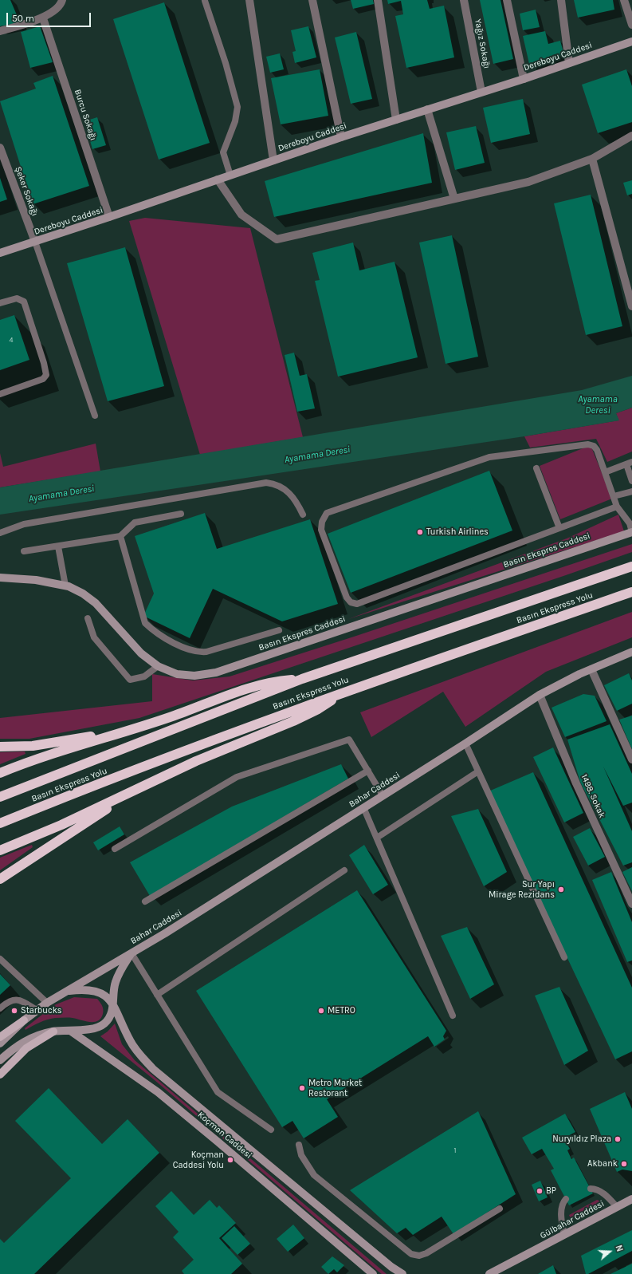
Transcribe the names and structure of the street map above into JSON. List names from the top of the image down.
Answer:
{
  "streets": {
    "highway": ["Basın Ekspress Yolu"],
    "main road": [
      "Dereboyu Caddesi",
      "Basın Ekspres Caddesi",
      "Bahar Caddesi",
      "Koçman Caddesi",
      "Gülbahar Caddesi"
    ],
    "street": [
      "Yağız Sokağı",
      "Burcu Sokağı",
      "Şeker Sokağı",
      "1498. Sokak"
    ]
  },
  "crossings": [
    ["Yağız Sokağı", "Dereboyu Caddesi"],
    ["Dereboyu Caddesi", "Burcu Sokağı"],
    ["Dereboyu Caddesi", "Şeker Sokağı"],
    ["Bahar Caddesi", "1498. Sokak"]
  ],
  "water": ["Ayamama Deresi"],
  "places": [
    "Turkish Airlines",
    "Sur Yapı Mirage Rezidans",
    "Starbucks",
    "METRO",
    "Metro Market Restorant",
    "Nuryıldız Plaza",
    "Koçman Caddesi Yolu",
    "Akbank",
    "BP"
  ],
  "house_numbers": ["4", "1"],
  "scale_bar": "50 m",
  "north": "right"
}
